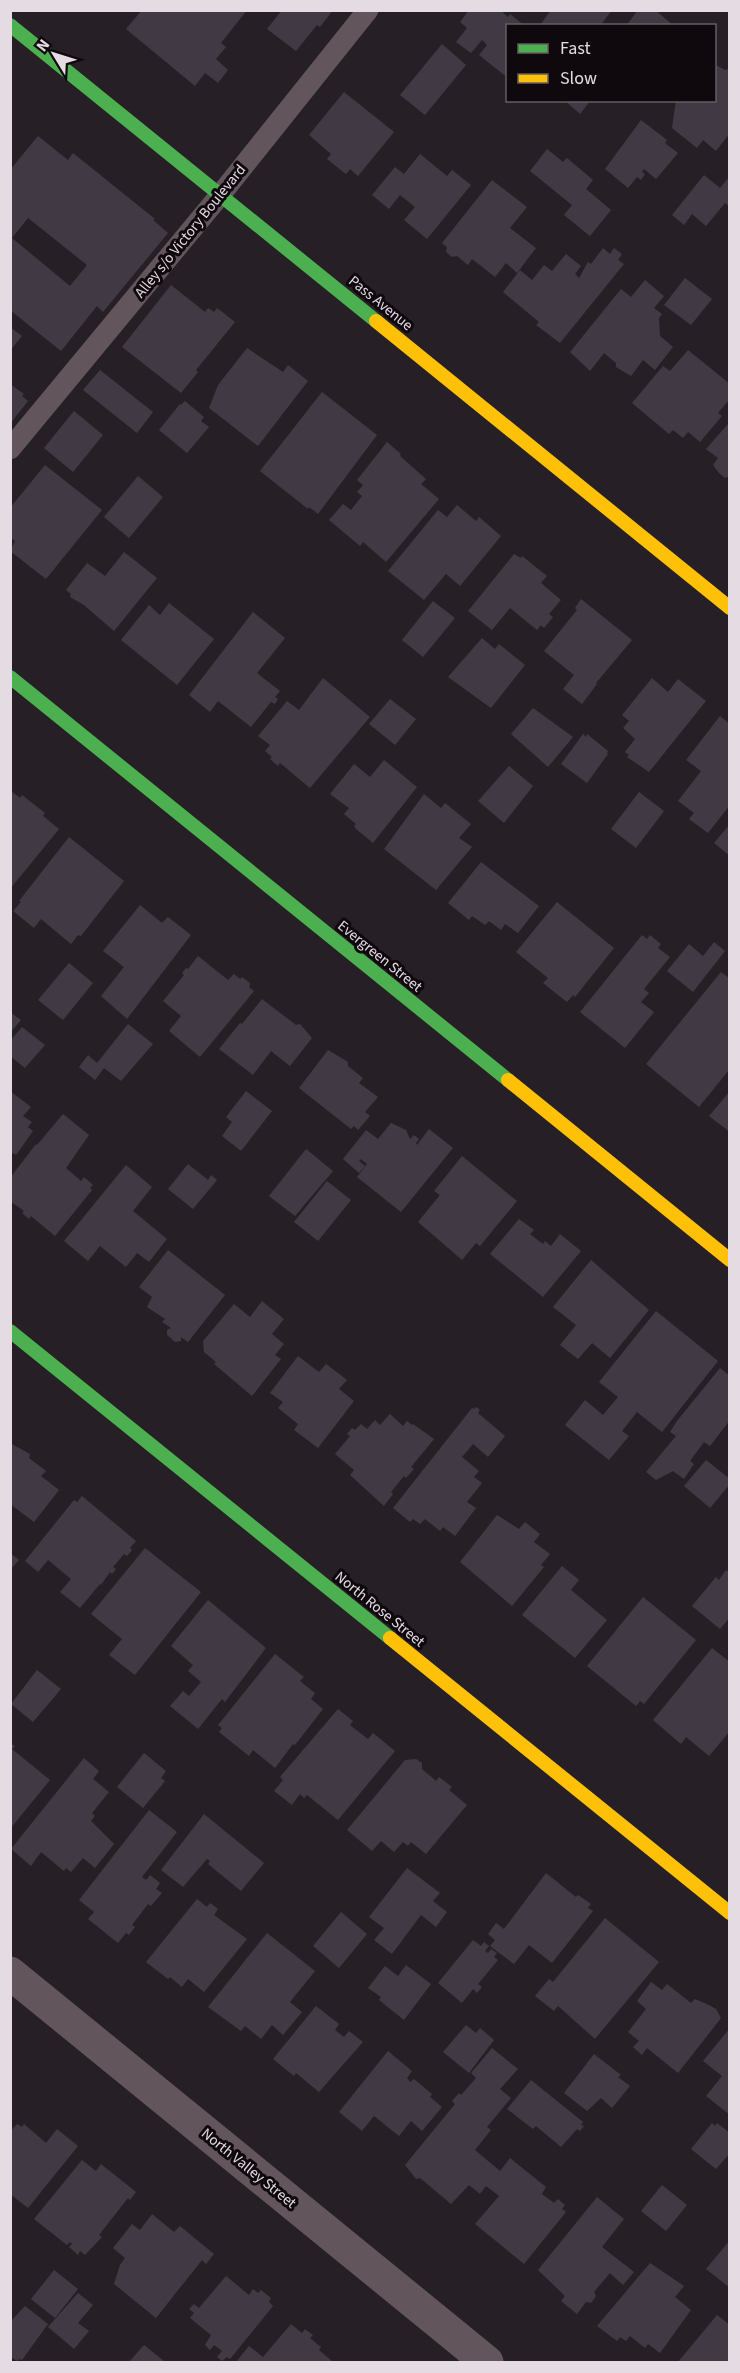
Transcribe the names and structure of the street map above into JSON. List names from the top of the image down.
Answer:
{
  "streets": {
    "street": [
      "Pass Avenue",
      "Evergreen Street",
      "North Rose Street",
      "North Valley Street"
    ],
    "lane": ["Alley s/o Victory Boulevard"]
  },
  "crossings": [
    ["Alley s/o Victory Boulevard", "Pass Avenue"]
  ],
  "legend": ["Fast", "Slow"],
  "north": "top left"
}
